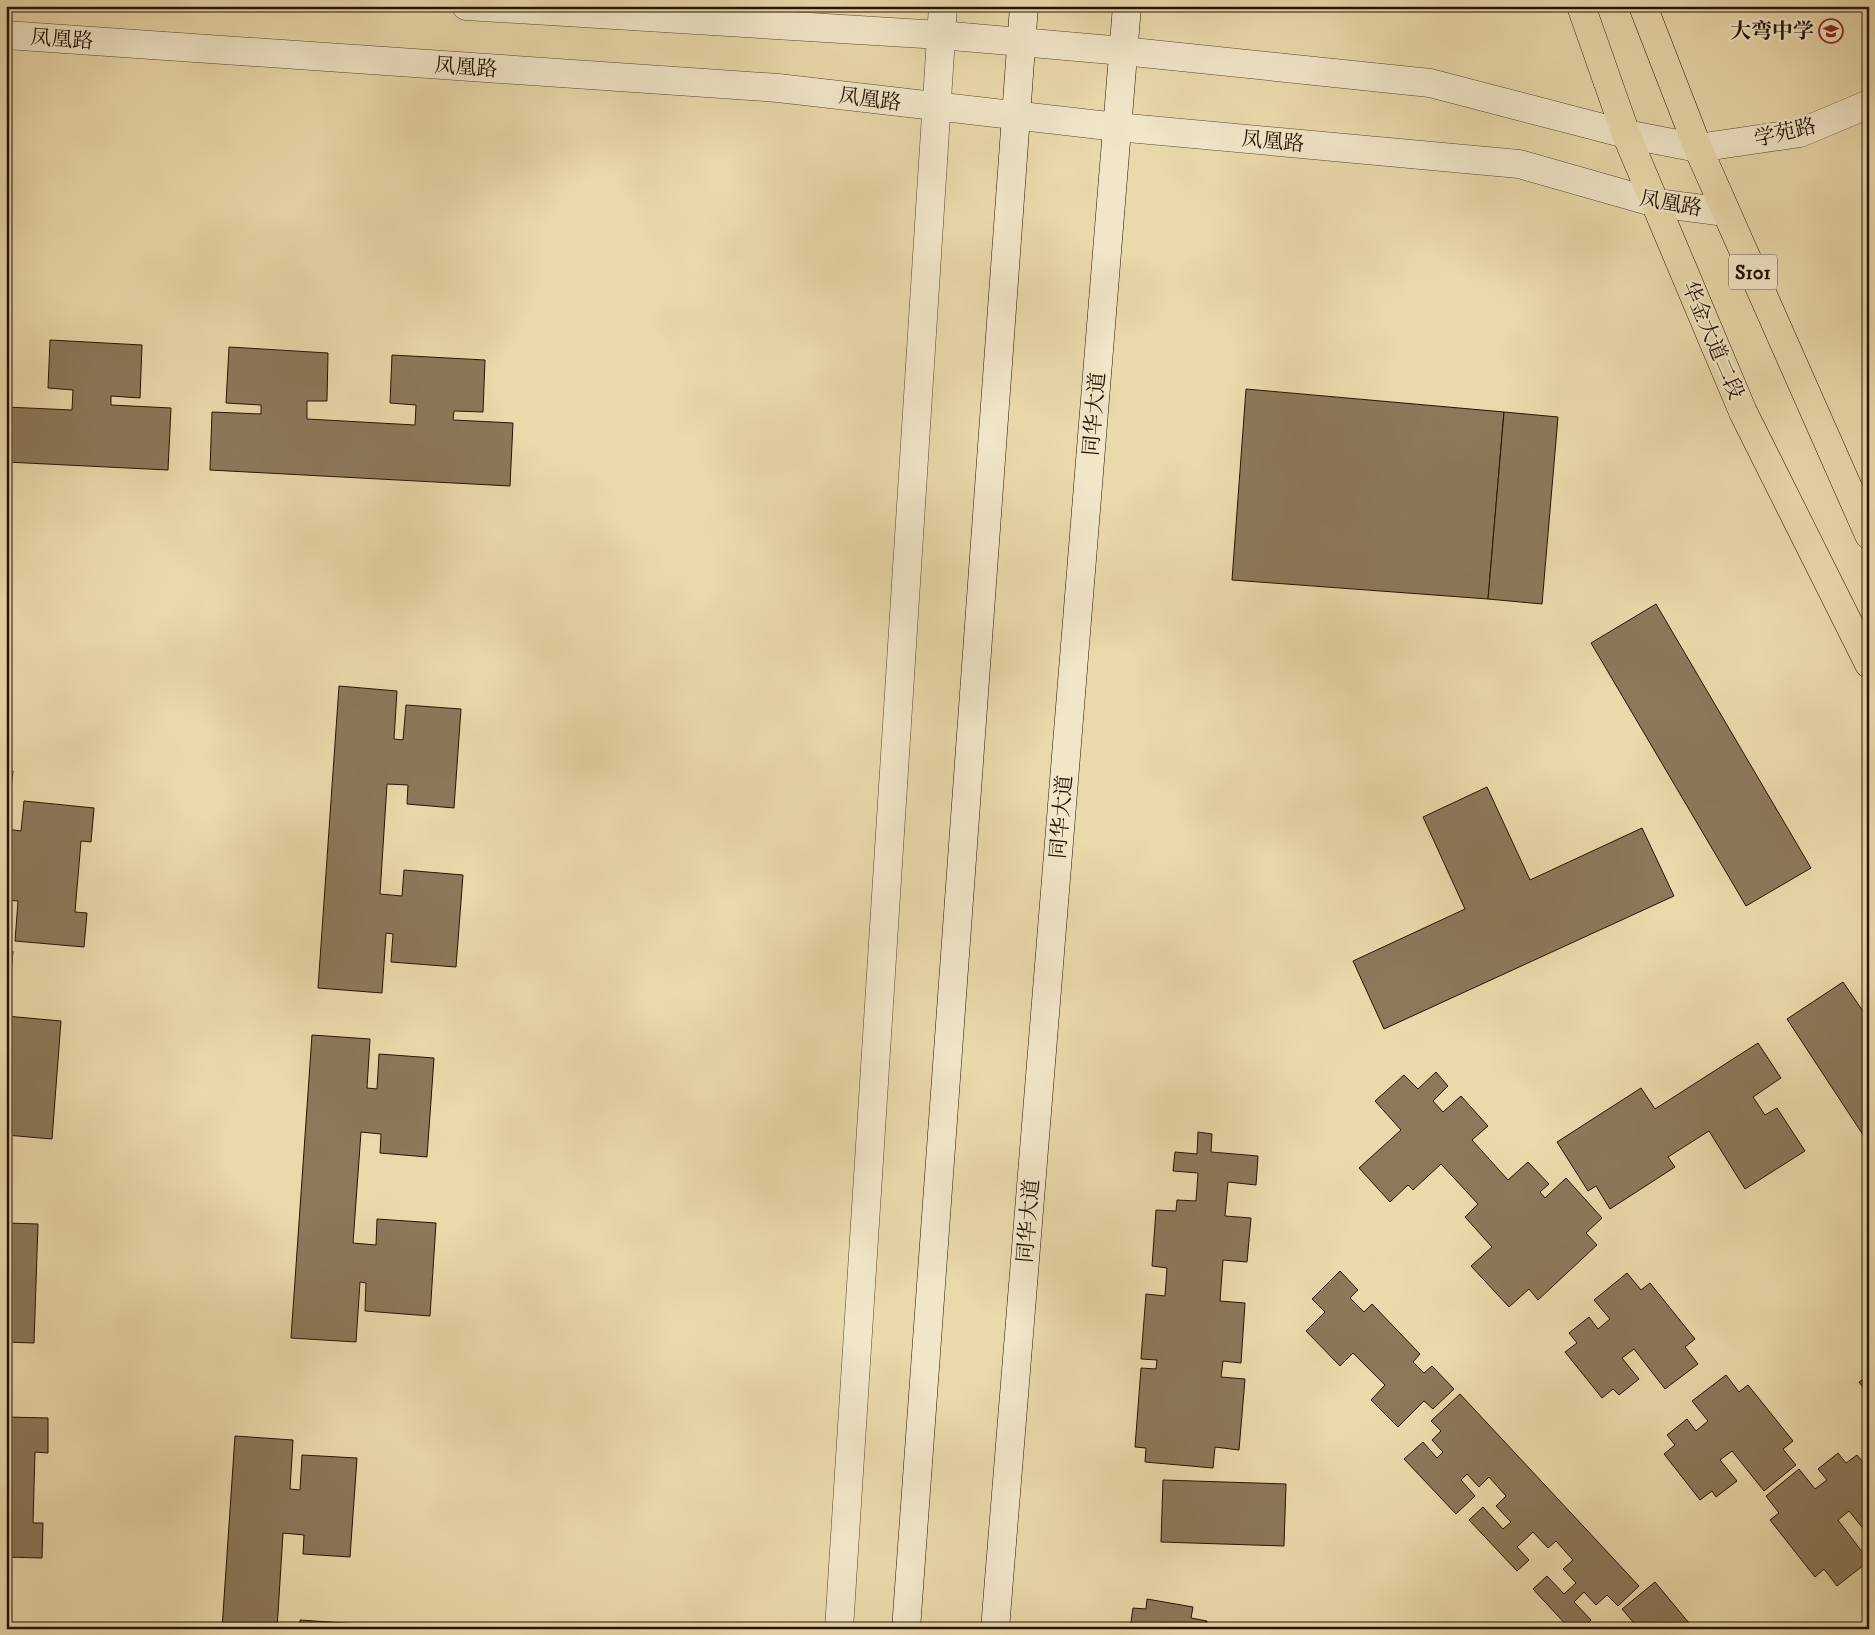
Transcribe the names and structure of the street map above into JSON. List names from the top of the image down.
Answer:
{
  "streets": {
    "main road": ["S101", "华金大道二段"],
    "street": ["凤凰路", "学苑路", "同华大道"]
  },
  "crossings": [
    ["凤凰路", "S101"],
    ["凤凰路", "华金大道二段"],
    ["凤凰路", "同华大道"],
    ["学苑路", "S101"]
  ],
  "places": {
    "school or university": ["大弯中学"]
  }
}
